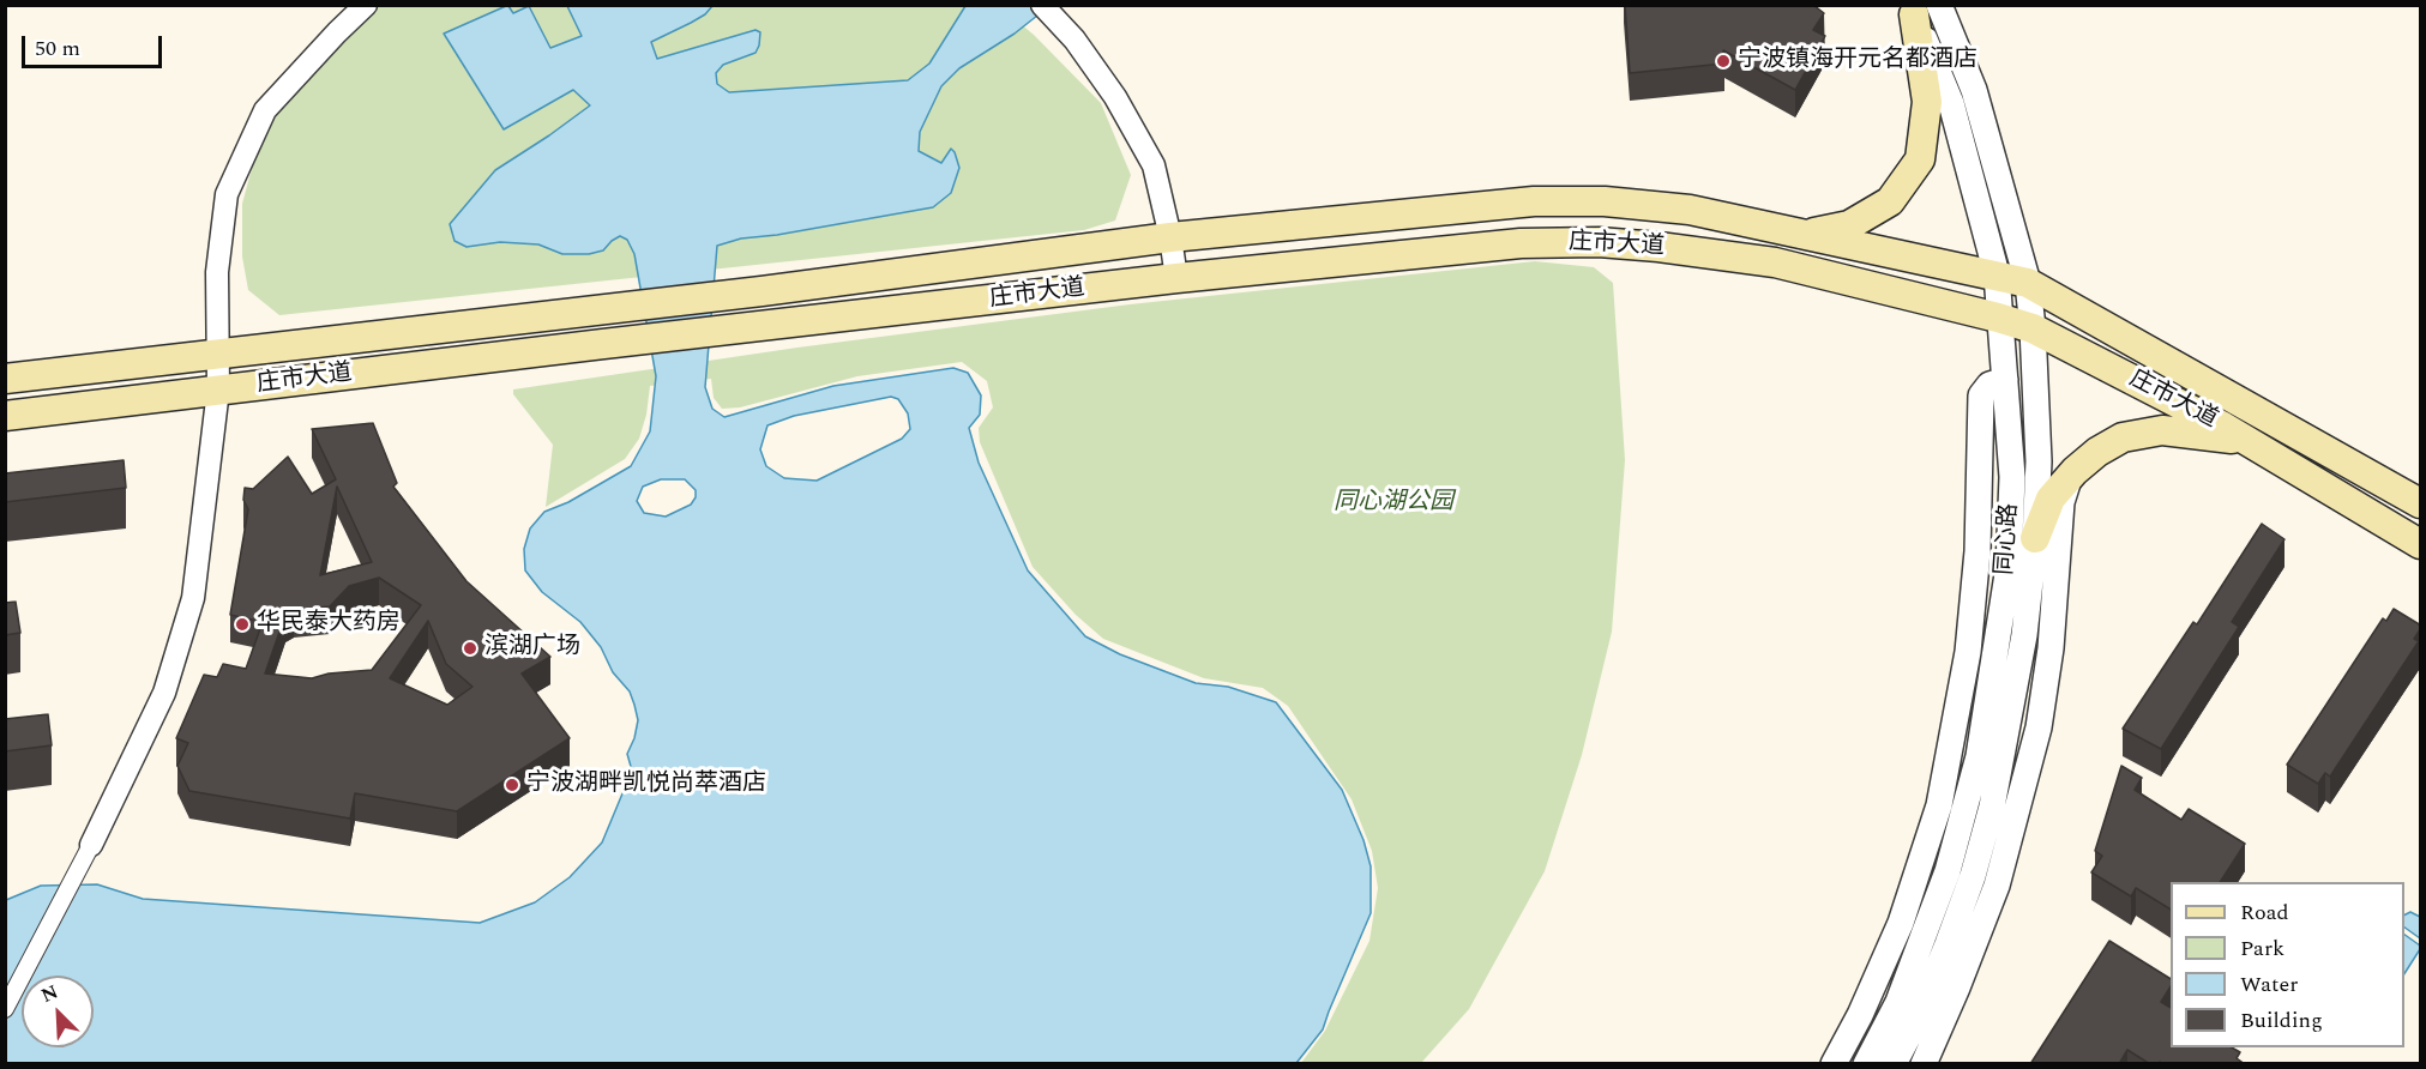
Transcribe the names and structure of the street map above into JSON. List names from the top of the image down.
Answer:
{
  "streets": {
    "main road": ["庄市大道"],
    "street": ["同心路"]
  },
  "crossings": [
    ["庄市大道", "同心路"]
  ],
  "parks": ["同心湖公园"],
  "places": [
    "宁波镇海开元名都酒店",
    "华民泰大药房",
    "滨湖广场",
    "宁波湖畔凯悦尚萃酒店"
  ],
  "legend": [
    "Road",
    "Park",
    "Water",
    "Building"
  ],
  "scale_bar": "50 m",
  "north": "top left"
}
